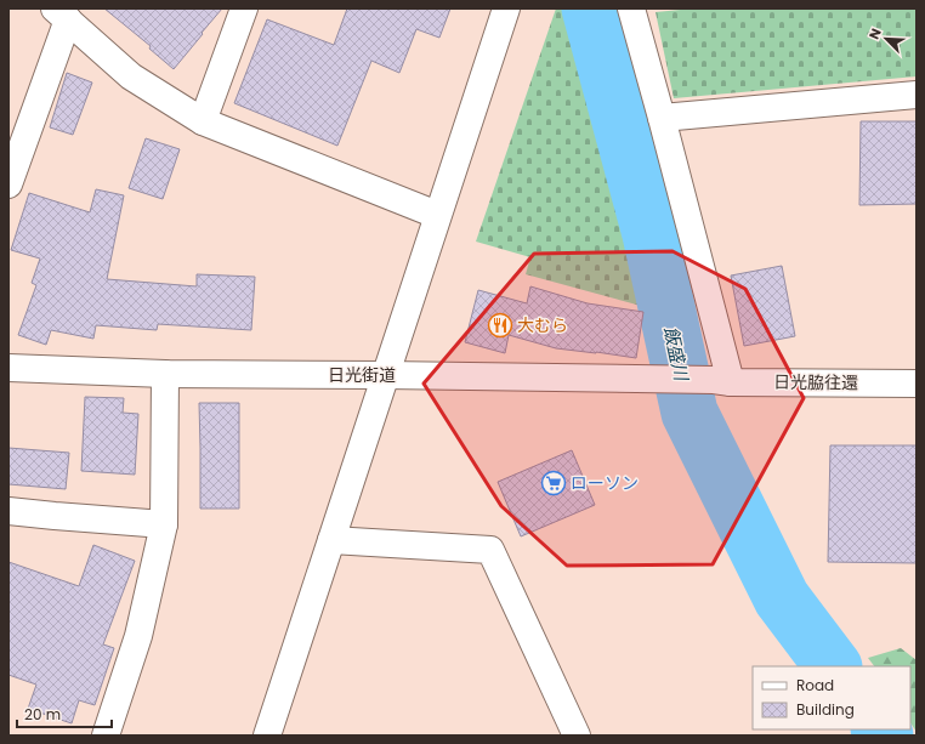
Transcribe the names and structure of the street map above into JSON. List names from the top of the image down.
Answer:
{
  "streets": {
    "street": ["日光街道", "日光脇往還"]
  },
  "crossings": [
    ["日光街道", "日光脇往還"]
  ],
  "water": ["飯盛川"],
  "places": {
    "restaurant": ["大むら"],
    "supermarket": ["ローソン"]
  },
  "legend": ["Road", "Building"],
  "scale_bar": "20 m",
  "north": "top left"
}
